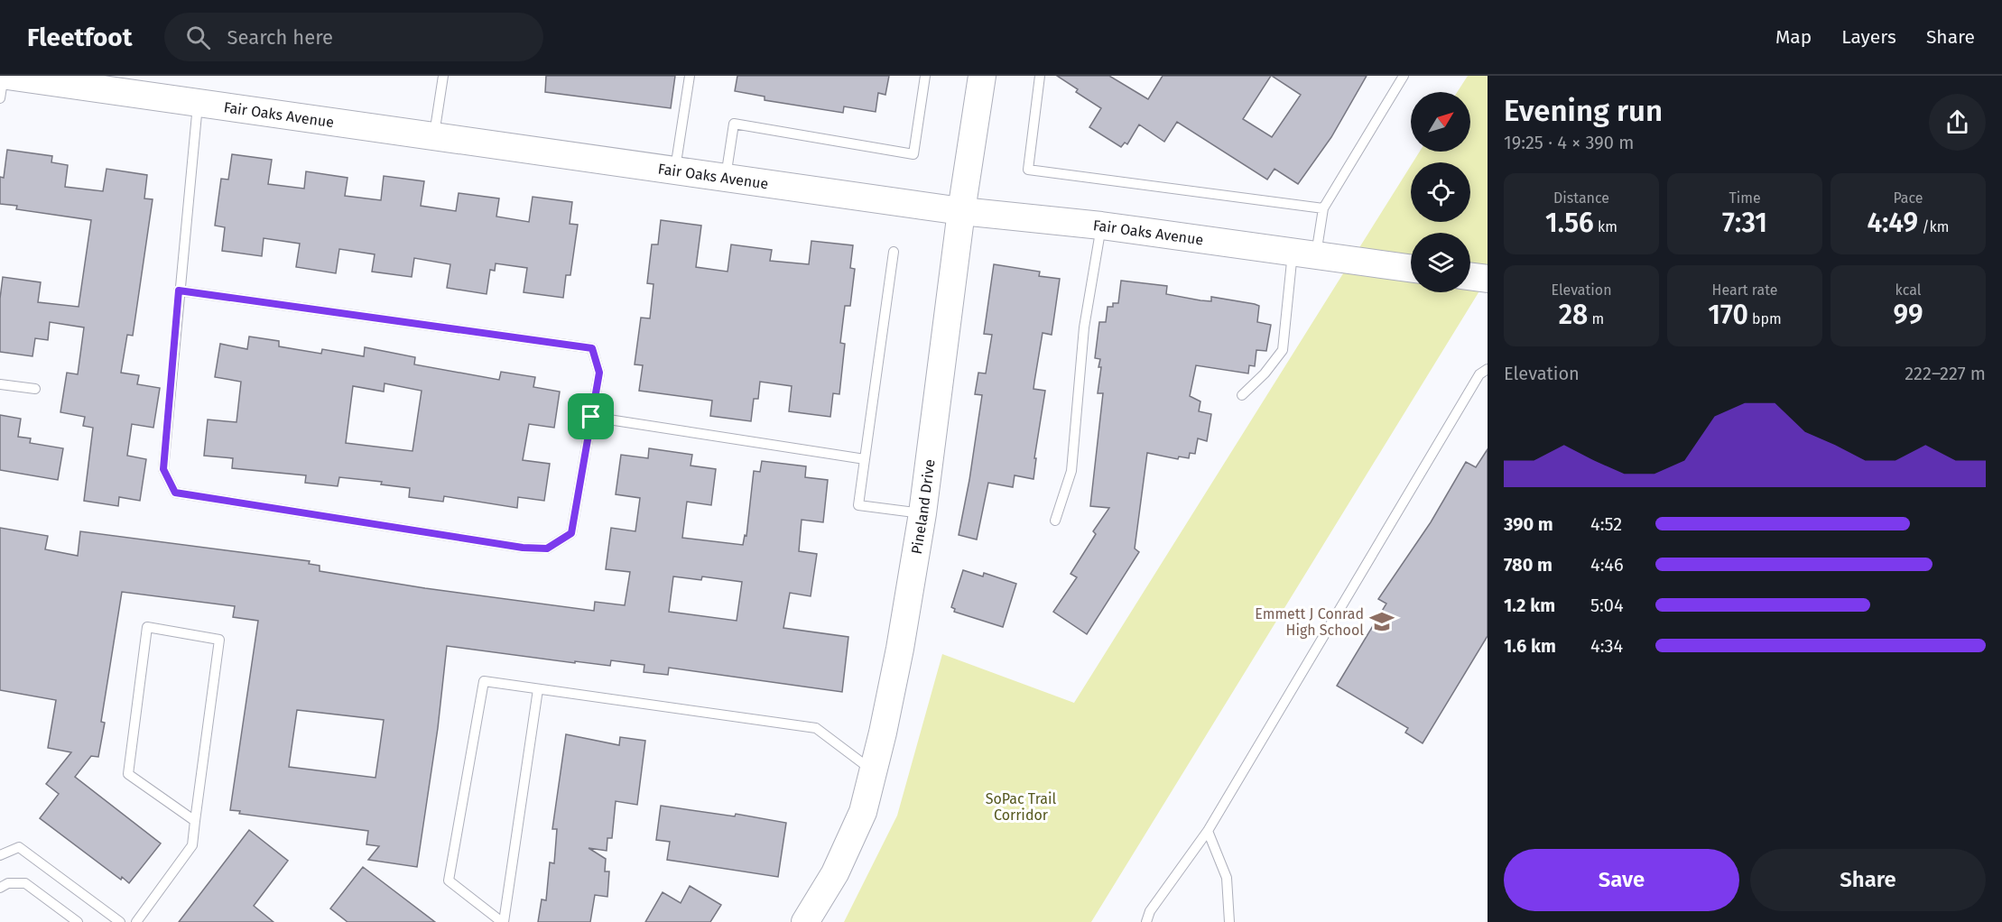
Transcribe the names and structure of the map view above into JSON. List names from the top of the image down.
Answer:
{
  "streets": {
    "main road": ["Fair Oaks Avenue", "Pineland Drive"]
  },
  "crossings": [
    ["Fair Oaks Avenue", "Pineland Drive"]
  ],
  "parks": ["SoPac Trail Corridor"],
  "places": {
    "school or university": ["Emmett J Conrad High School"]
  },
  "north": "top right",
  "page": {
    "header": "Fleetfoot",
    "search": "Search here",
    "nav": ["Map", "Layers", "Share"],
    "heading": ["Evening run", "19:25 · 4 × 390 m"],
    "stats": [
      ["Distance", "1.56 km"],
      ["Time", "7:31"],
      ["Pace", "4:49 /km"],
      ["Elevation", "28 m"],
      ["Heart rate", "170 bpm"],
      ["kcal", "99"]
    ],
    "chart": ["Elevation", "222–227 m"],
    "list": [
      {
        "name": "390 m",
        "note": "4:52"
      },
      {
        "name": "780 m",
        "note": "4:46"
      },
      {
        "name": "1.2 km",
        "note": "5:04"
      },
      {
        "name": "1.6 km",
        "note": "4:34"
      }
    ],
    "buttons": ["Save", "Share"]
  }
}
